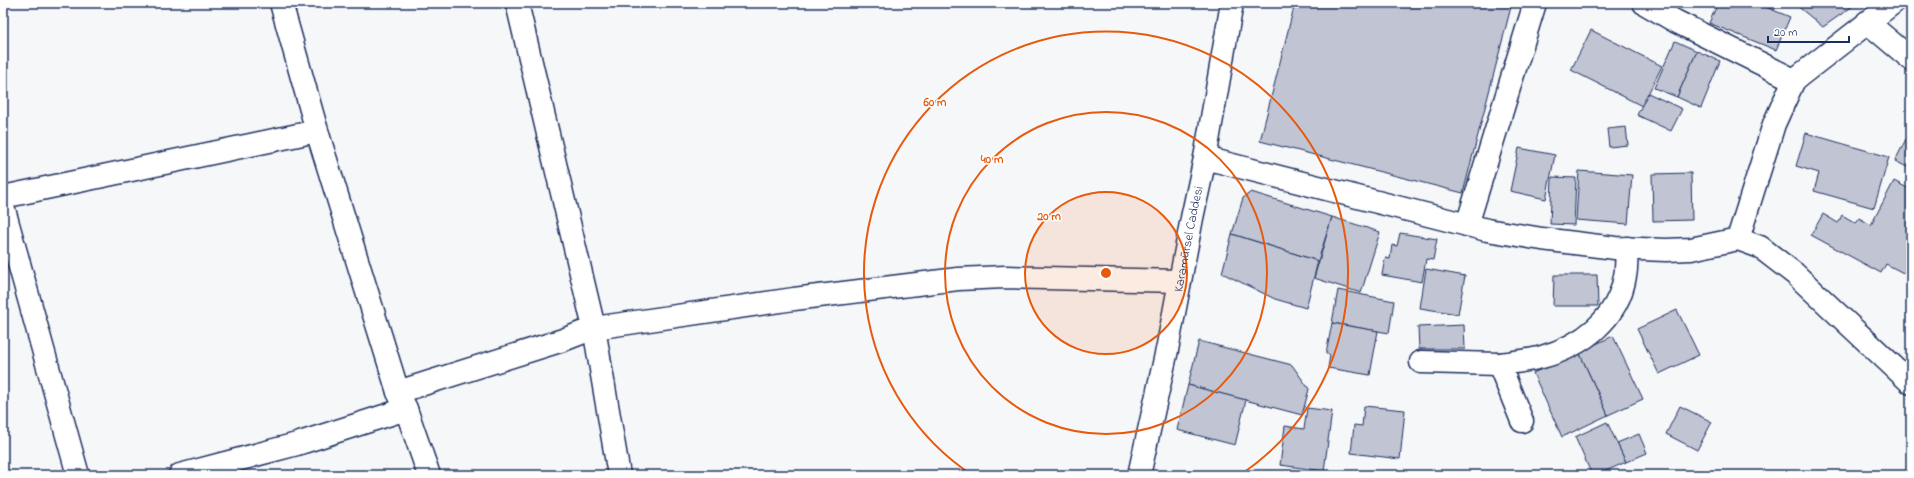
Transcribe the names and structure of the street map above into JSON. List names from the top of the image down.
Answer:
{
  "streets": {
    "street": ["Karamürsel Caddesi"]
  },
  "scale_bar": "20 m",
  "rings": ["60 m", "40 m", "20 m"]
}
